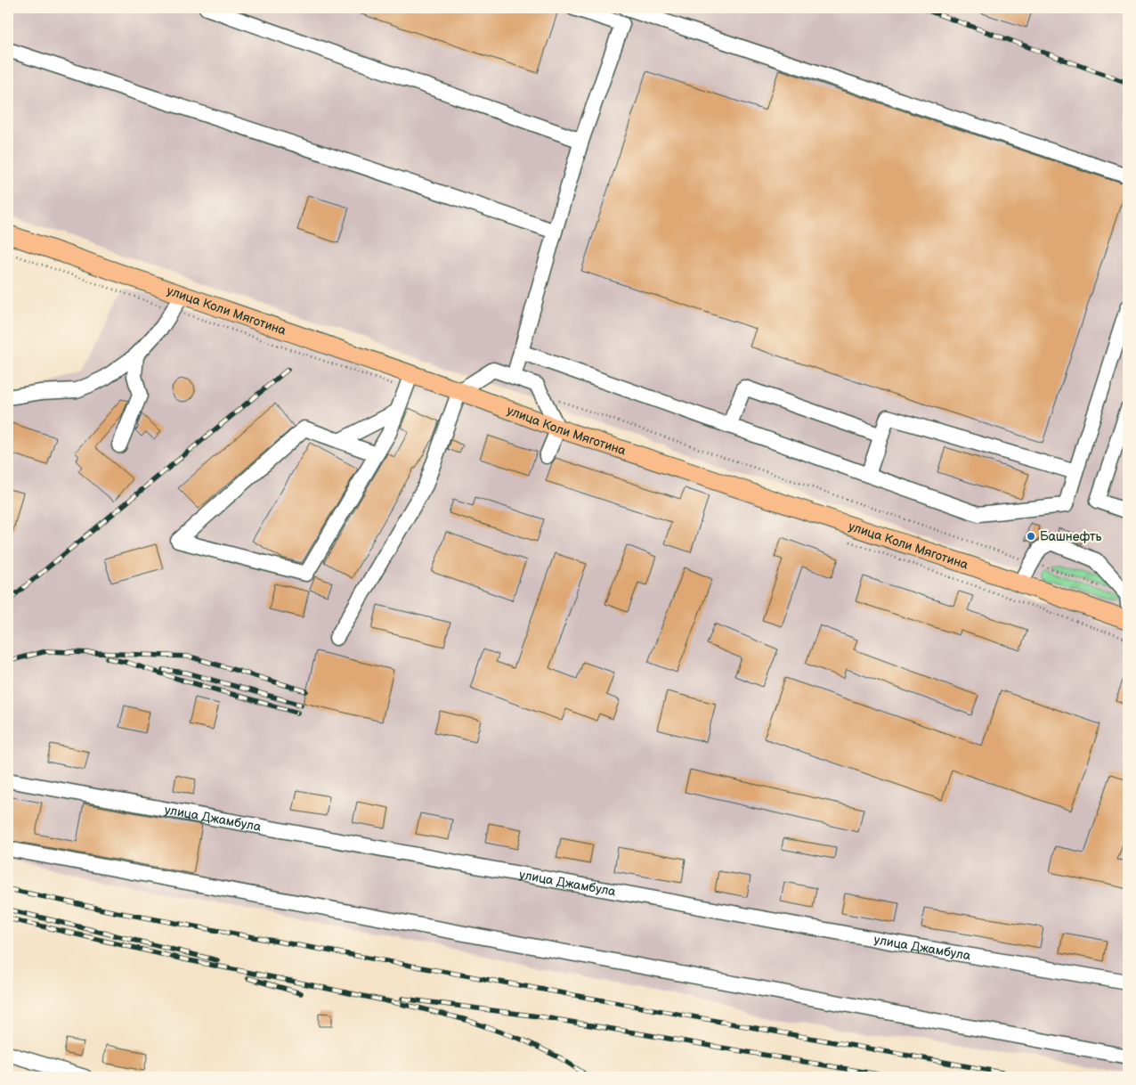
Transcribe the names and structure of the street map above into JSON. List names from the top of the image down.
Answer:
{
  "streets": {
    "main road": ["улица Коли Мяготина"],
    "street": ["улица Джамбула"]
  },
  "places": ["Башнефть"]
}
